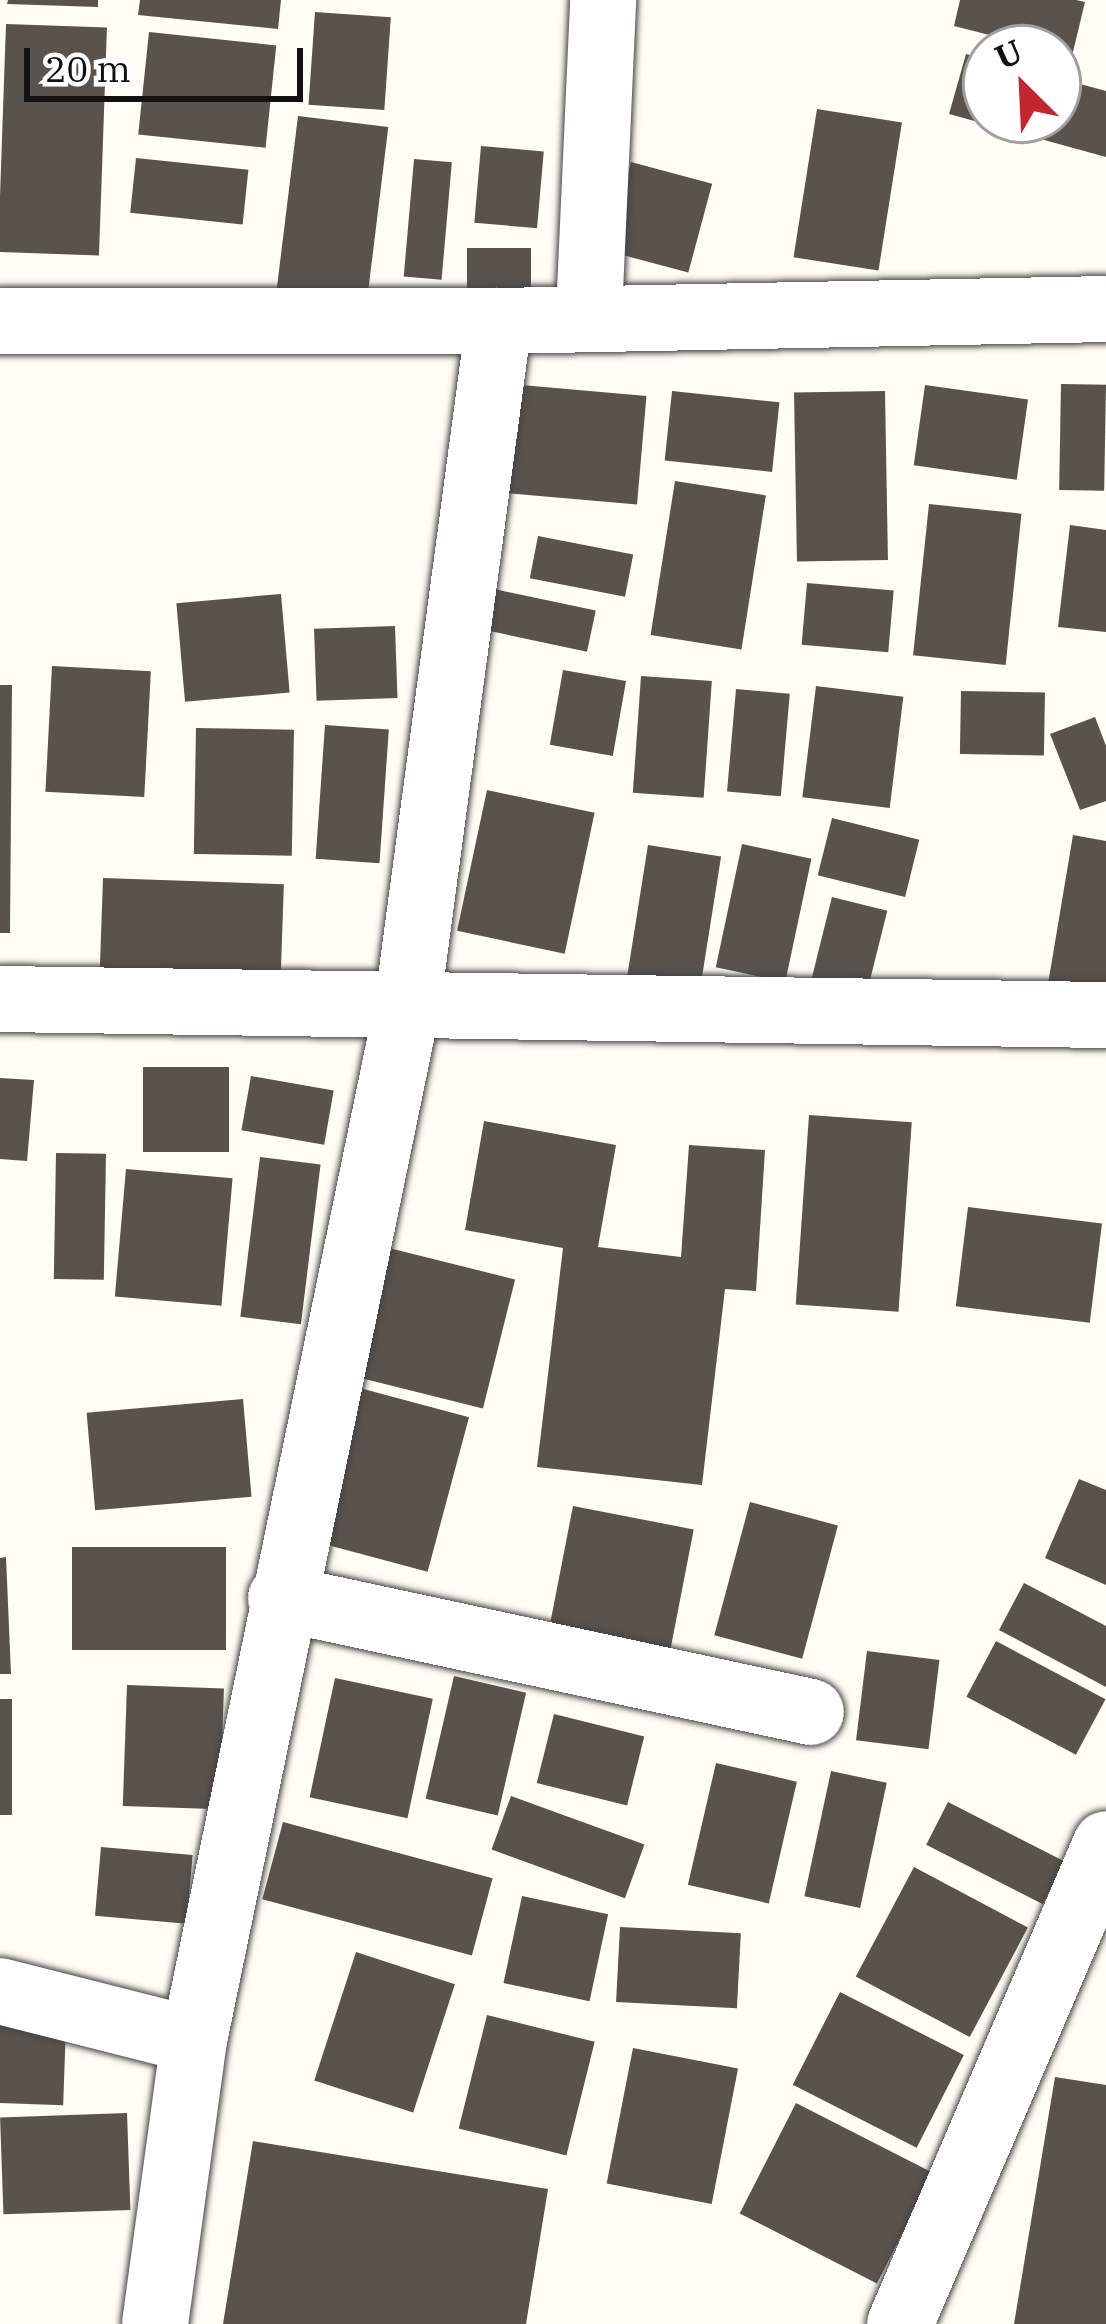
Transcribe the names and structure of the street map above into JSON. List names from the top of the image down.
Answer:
{
  "scale_bar": "20 m",
  "north": "top left"
}
